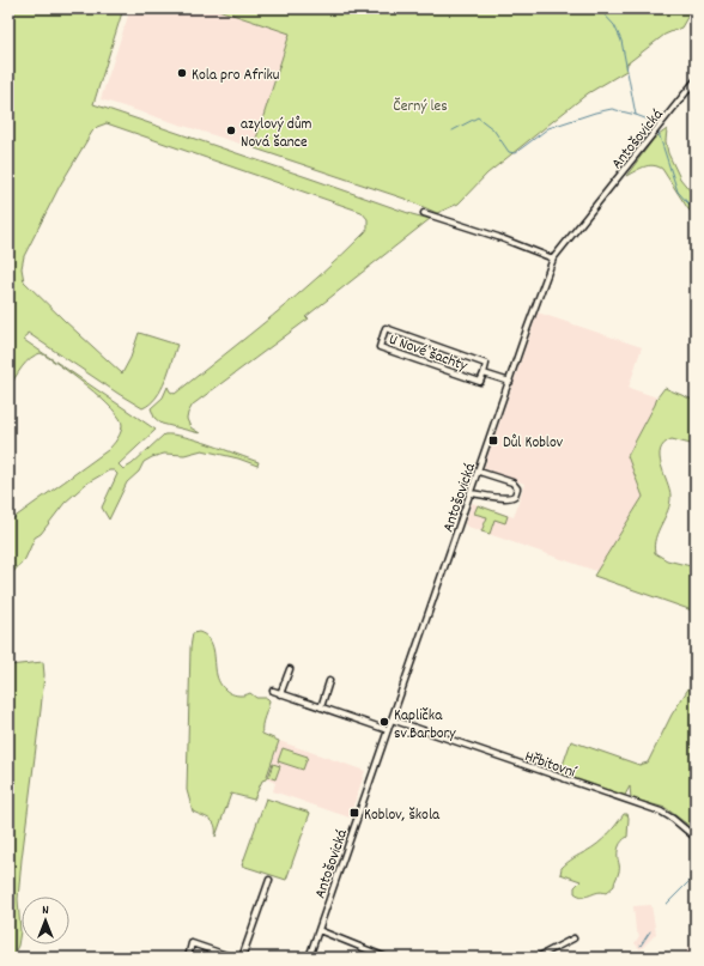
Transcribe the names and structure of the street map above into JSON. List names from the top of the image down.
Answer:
{
  "streets": {
    "street": ["Antošovická", "U Nové šachty", "Hřbitovní"]
  },
  "crossings": [
    ["Antošovická", "U Nové šachty"],
    ["Antošovická", "Hřbitovní"]
  ],
  "parks": ["Černý les"],
  "places": {
    "other": ["Kola pro Afriku", "azylový dům Nová šance", "Kaplička sv.Barbory"],
    "transit": ["Důl Koblov", "Koblov, škola"]
  },
  "north": "top"
}
